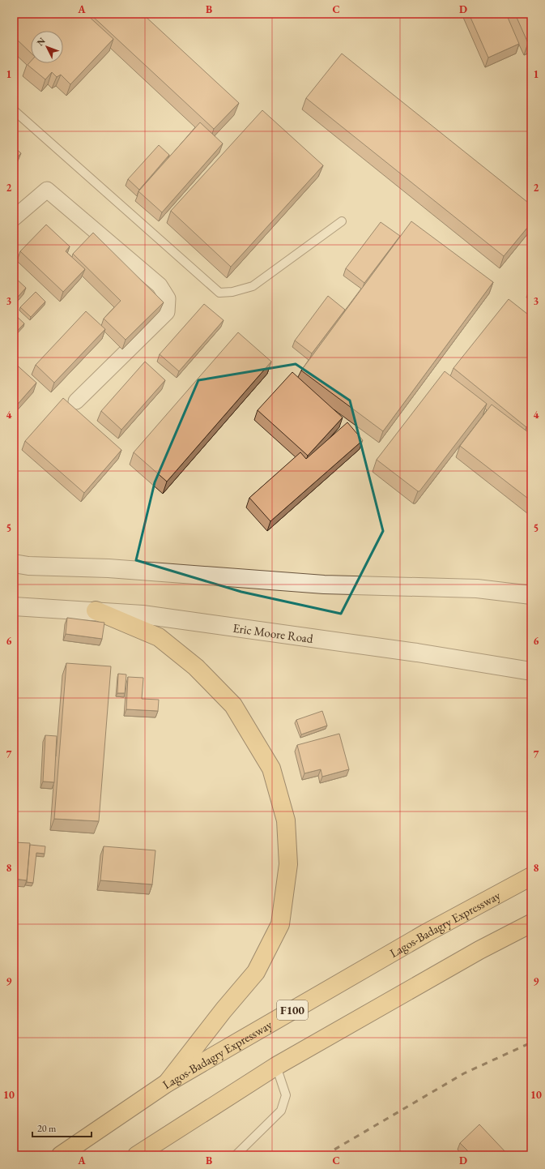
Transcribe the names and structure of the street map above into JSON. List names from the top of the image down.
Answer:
{
  "streets": {
    "highway": ["Lagos-Badagry Expressway", "F100"],
    "street": ["Eric Moore Road"]
  },
  "scale_bar": "20 m",
  "north": "top left",
  "grid": {
    "columns": [
      "A",
      "B",
      "C",
      "D"
    ],
    "rows": [
      "1",
      "2",
      "3",
      "4",
      "5",
      "6",
      "7",
      "8",
      "9",
      "10"
    ]
  }
}
